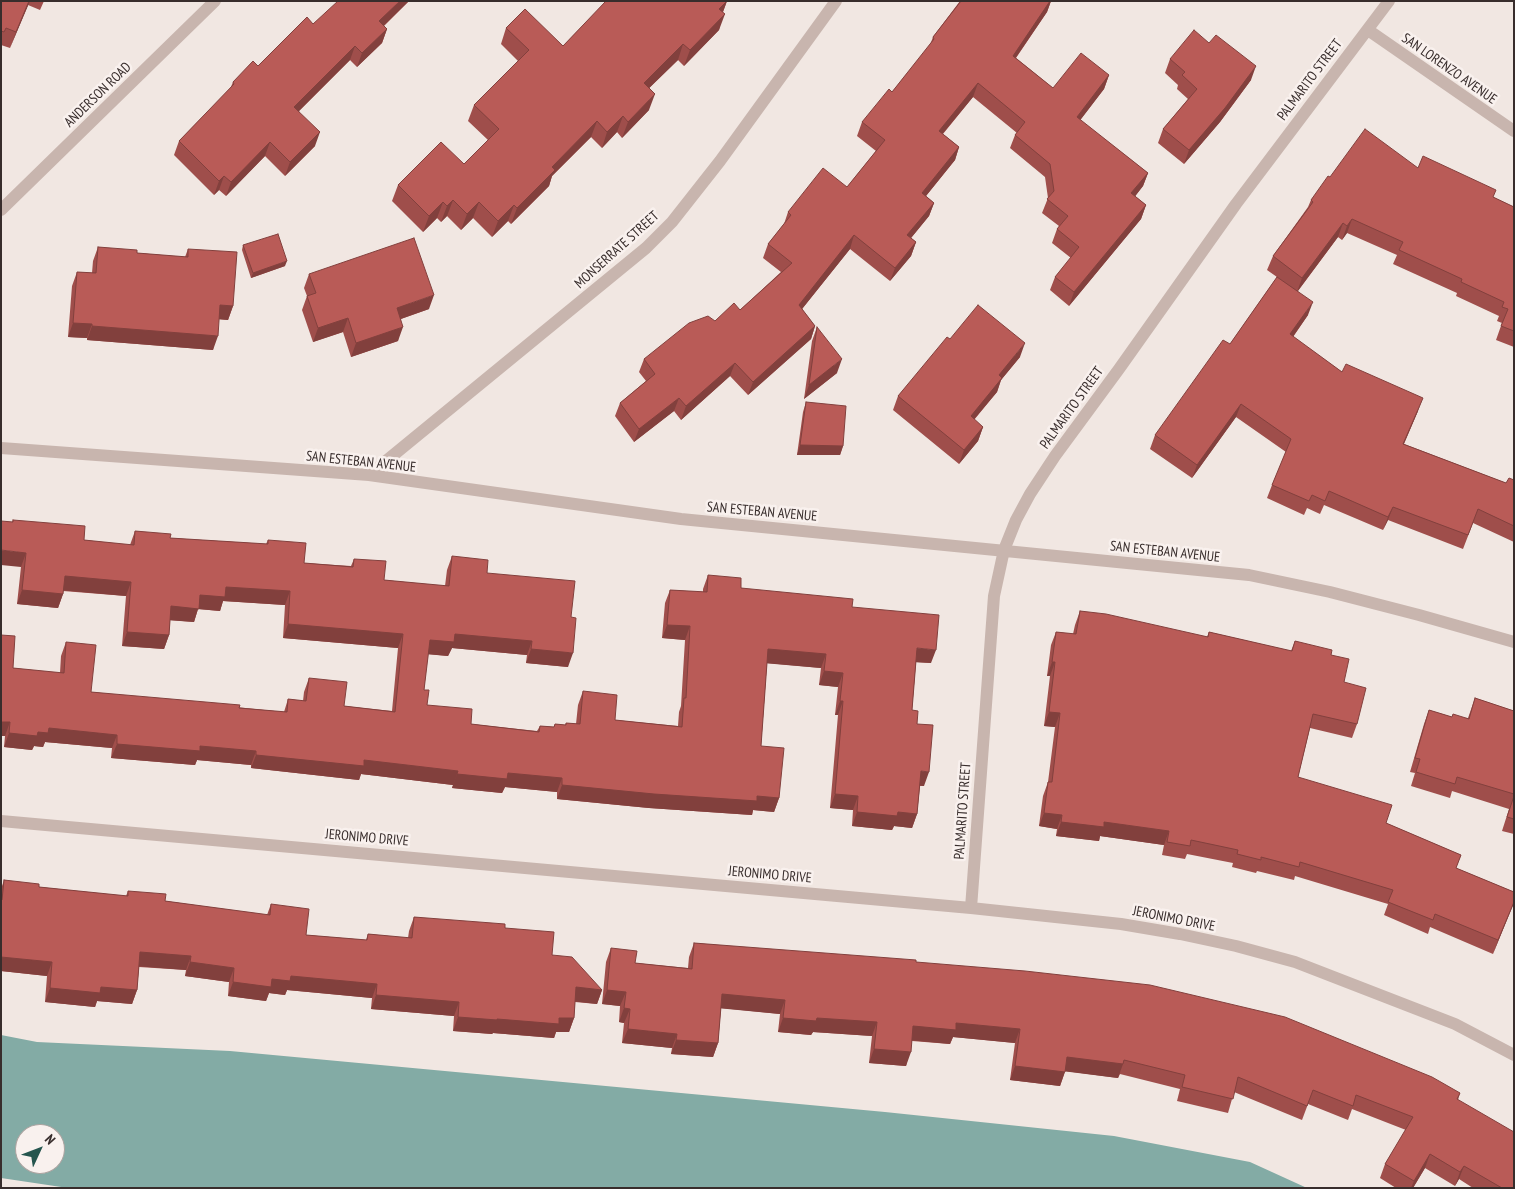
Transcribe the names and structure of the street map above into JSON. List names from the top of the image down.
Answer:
{
  "streets": {
    "street": [
      "SAN LORENZO AVENUE",
      "PALMARITO STREET",
      "ANDERSON ROAD",
      "MONSERRATE STREET",
      "SAN ESTEBAN AVENUE",
      "JERONIMO DRIVE"
    ]
  },
  "crossings": [
    ["SAN LORENZO AVENUE", "PALMARITO STREET"],
    ["PALMARITO STREET", "SAN ESTEBAN AVENUE"],
    ["PALMARITO STREET", "JERONIMO DRIVE"],
    ["MONSERRATE STREET", "SAN ESTEBAN AVENUE"]
  ],
  "north": "top right"
}
